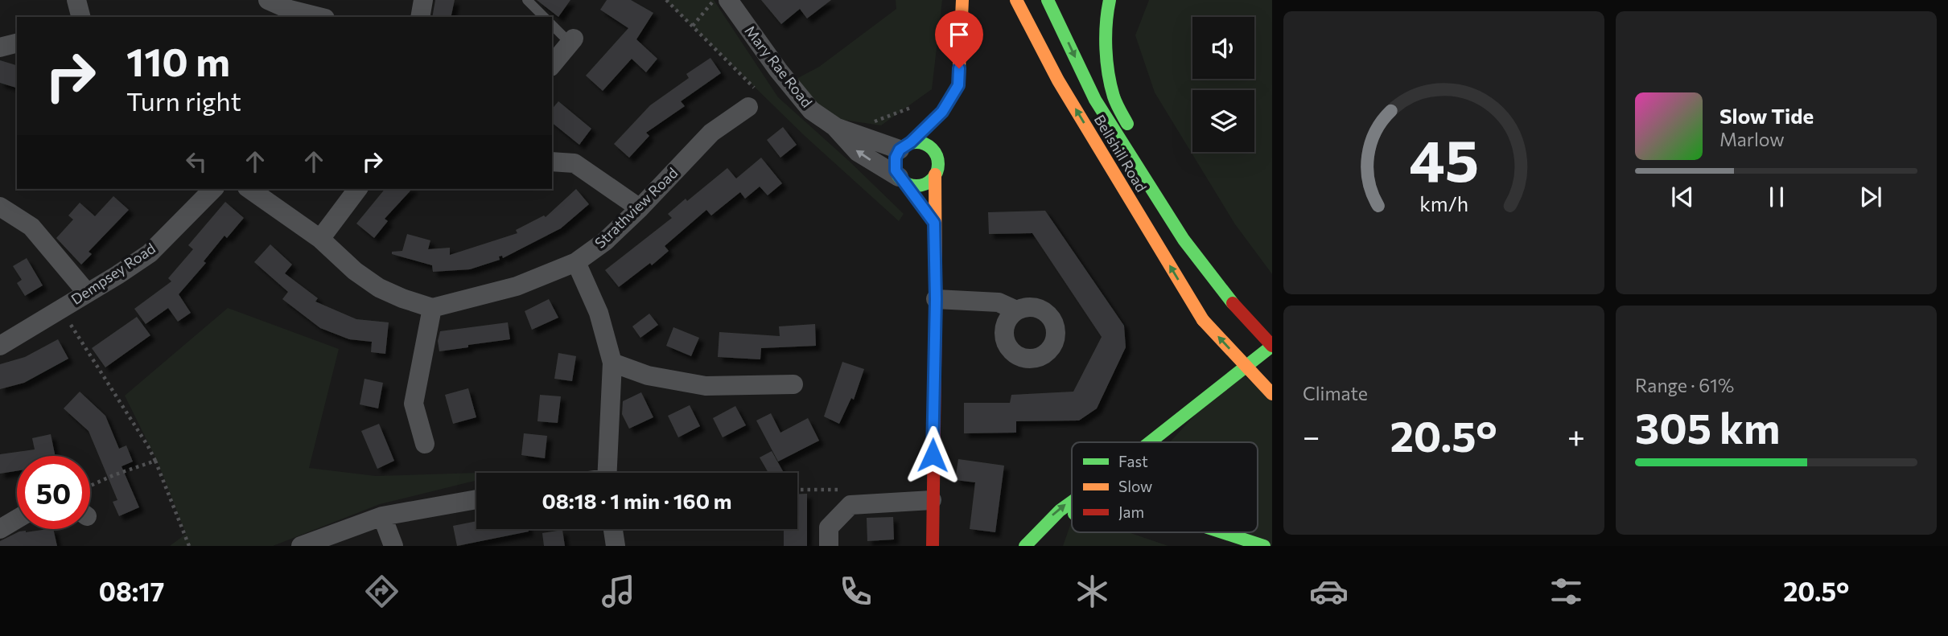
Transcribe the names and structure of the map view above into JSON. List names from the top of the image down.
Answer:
{
  "streets": {
    "main road": ["Bellshill Road"],
    "street": ["Mary Rae Road", "Strathview Road", "Dempsey Road"]
  },
  "legend": ["Fast", "Slow", "Jam"],
  "page": {
    "turn": ["110 m", "Turn right"],
    "song": ["Slow Tide", "Marlow"],
    "tile": [
      "Climate",
      ["Range · 61%", "305 km"]
    ],
    "heat": ["−", "20.5°", "+"],
    "limit": "50",
    "trip": "08:18 · 1 min · 160 m",
    "tabs": ["08:17", "20.5°"],
    "gauge": ["45", "km/h"]
  }
}
